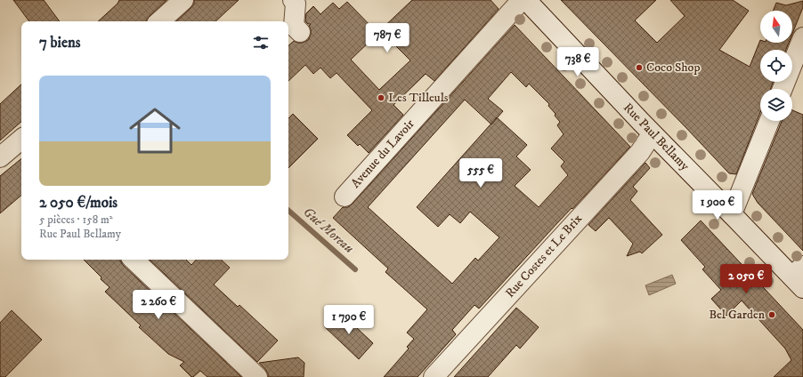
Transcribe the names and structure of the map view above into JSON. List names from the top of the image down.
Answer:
{
  "streets": {
    "street": ["Rue Paul Bellamy", "Avenue du Lavoir", "Rue Costes et Le Brix"]
  },
  "crossings": [
    ["Rue Paul Bellamy", "Rue Costes et Le Brix"]
  ],
  "water": ["Gué Moreau"],
  "places": ["Coco Shop", "Les Tilleuls", "Bel Garden"],
  "north": "top",
  "page": {
    "heading": "7 biens",
    "price": [
      "787 €",
      "738 €",
      "555 €",
      "1 900 €",
      "2 050 €",
      "2 260 €",
      "1 790 €"
    ],
    "list": [
      {
        "name": "2 050 €/mois",
        "note": "5 pièces · 158 m² · Rue Paul Bellamy"
      }
    ]
  }
}
